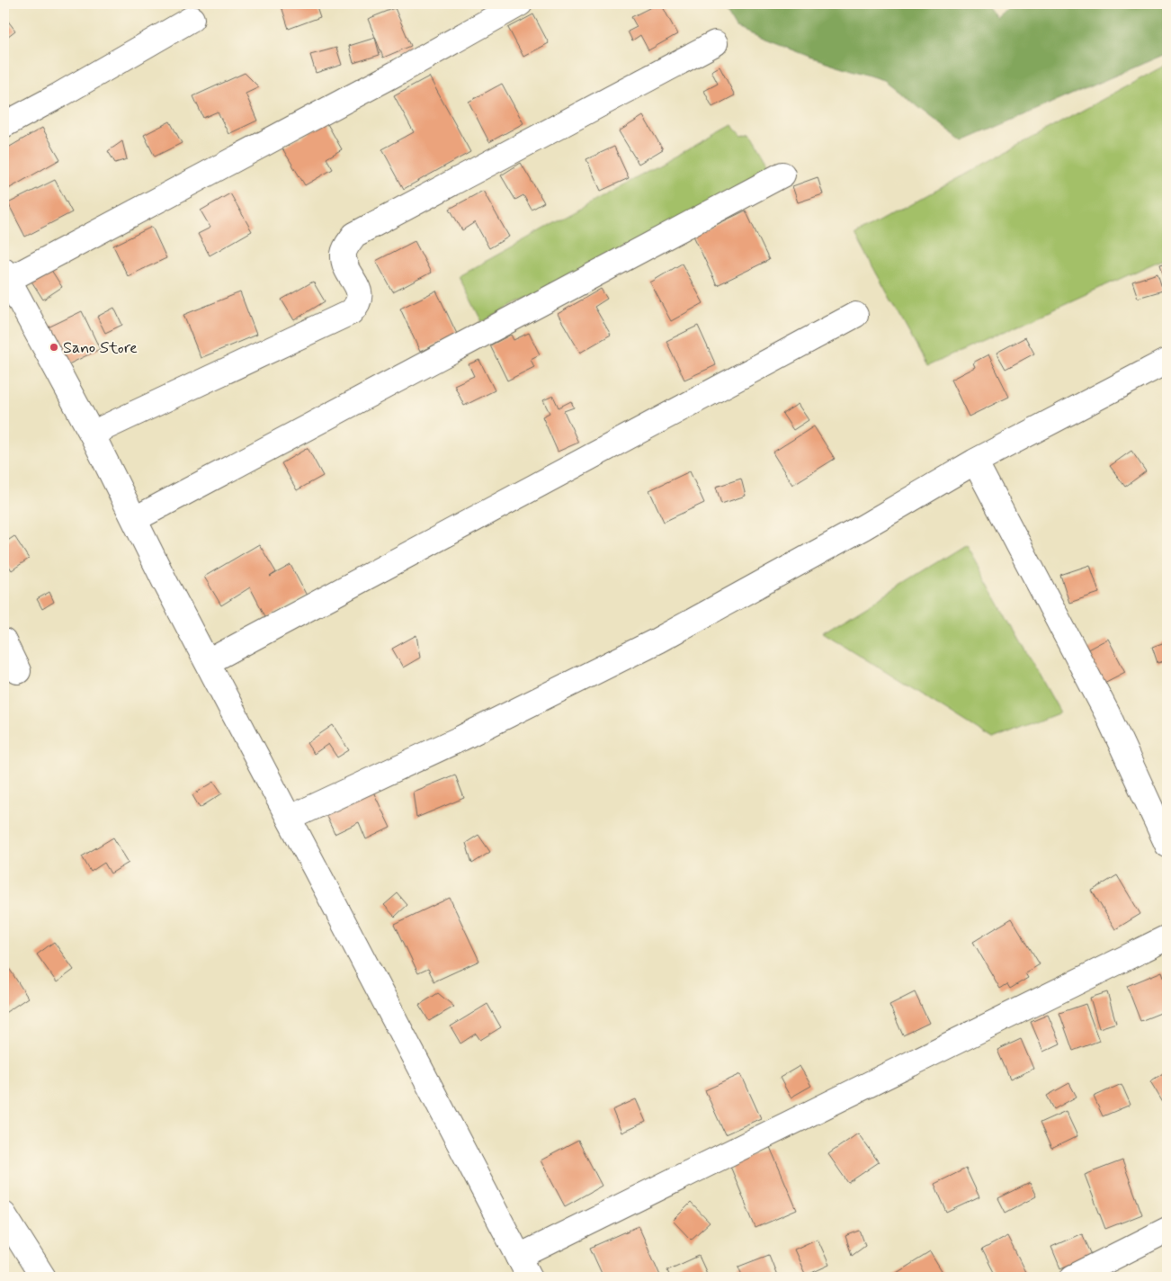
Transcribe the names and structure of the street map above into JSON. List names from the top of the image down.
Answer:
{
  "places": ["Sano Store"]
}
